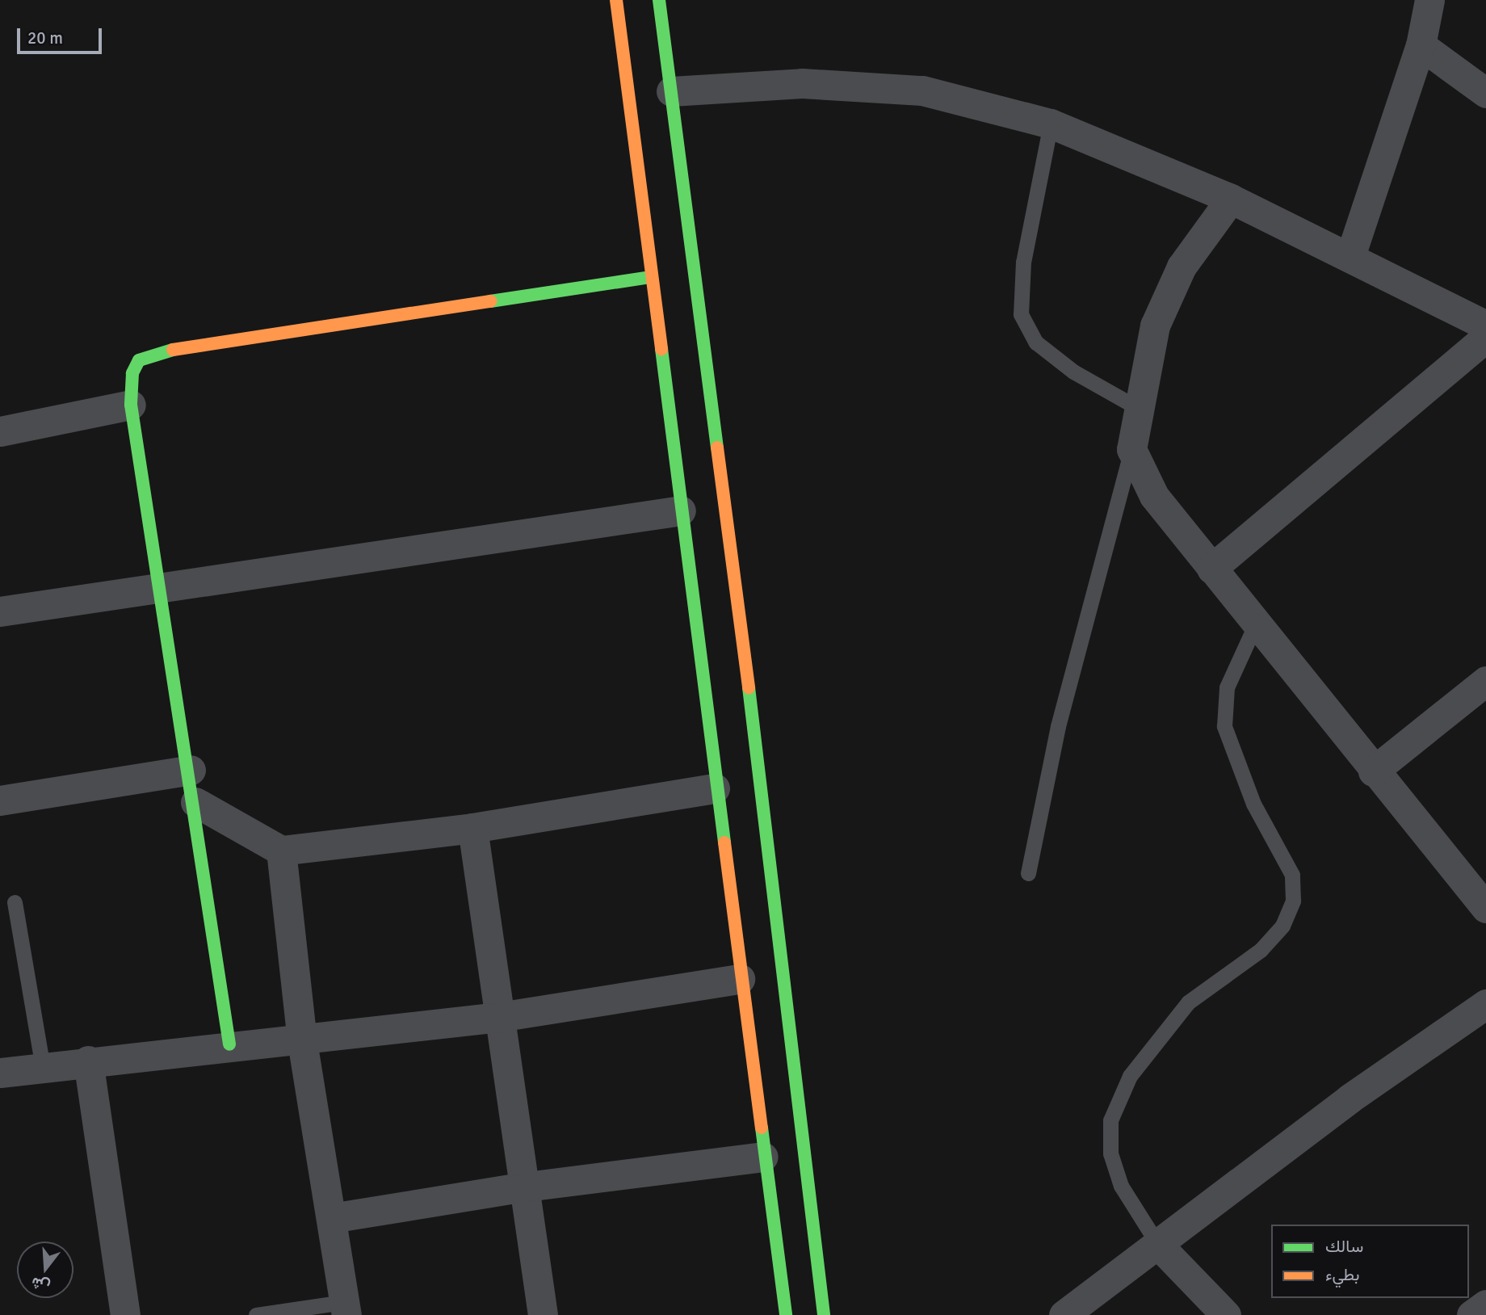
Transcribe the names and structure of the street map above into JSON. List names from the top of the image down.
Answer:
{
  "legend": ["سالك", "بطيء"],
  "scale_bar": "20 m",
  "north": "bottom"
}
